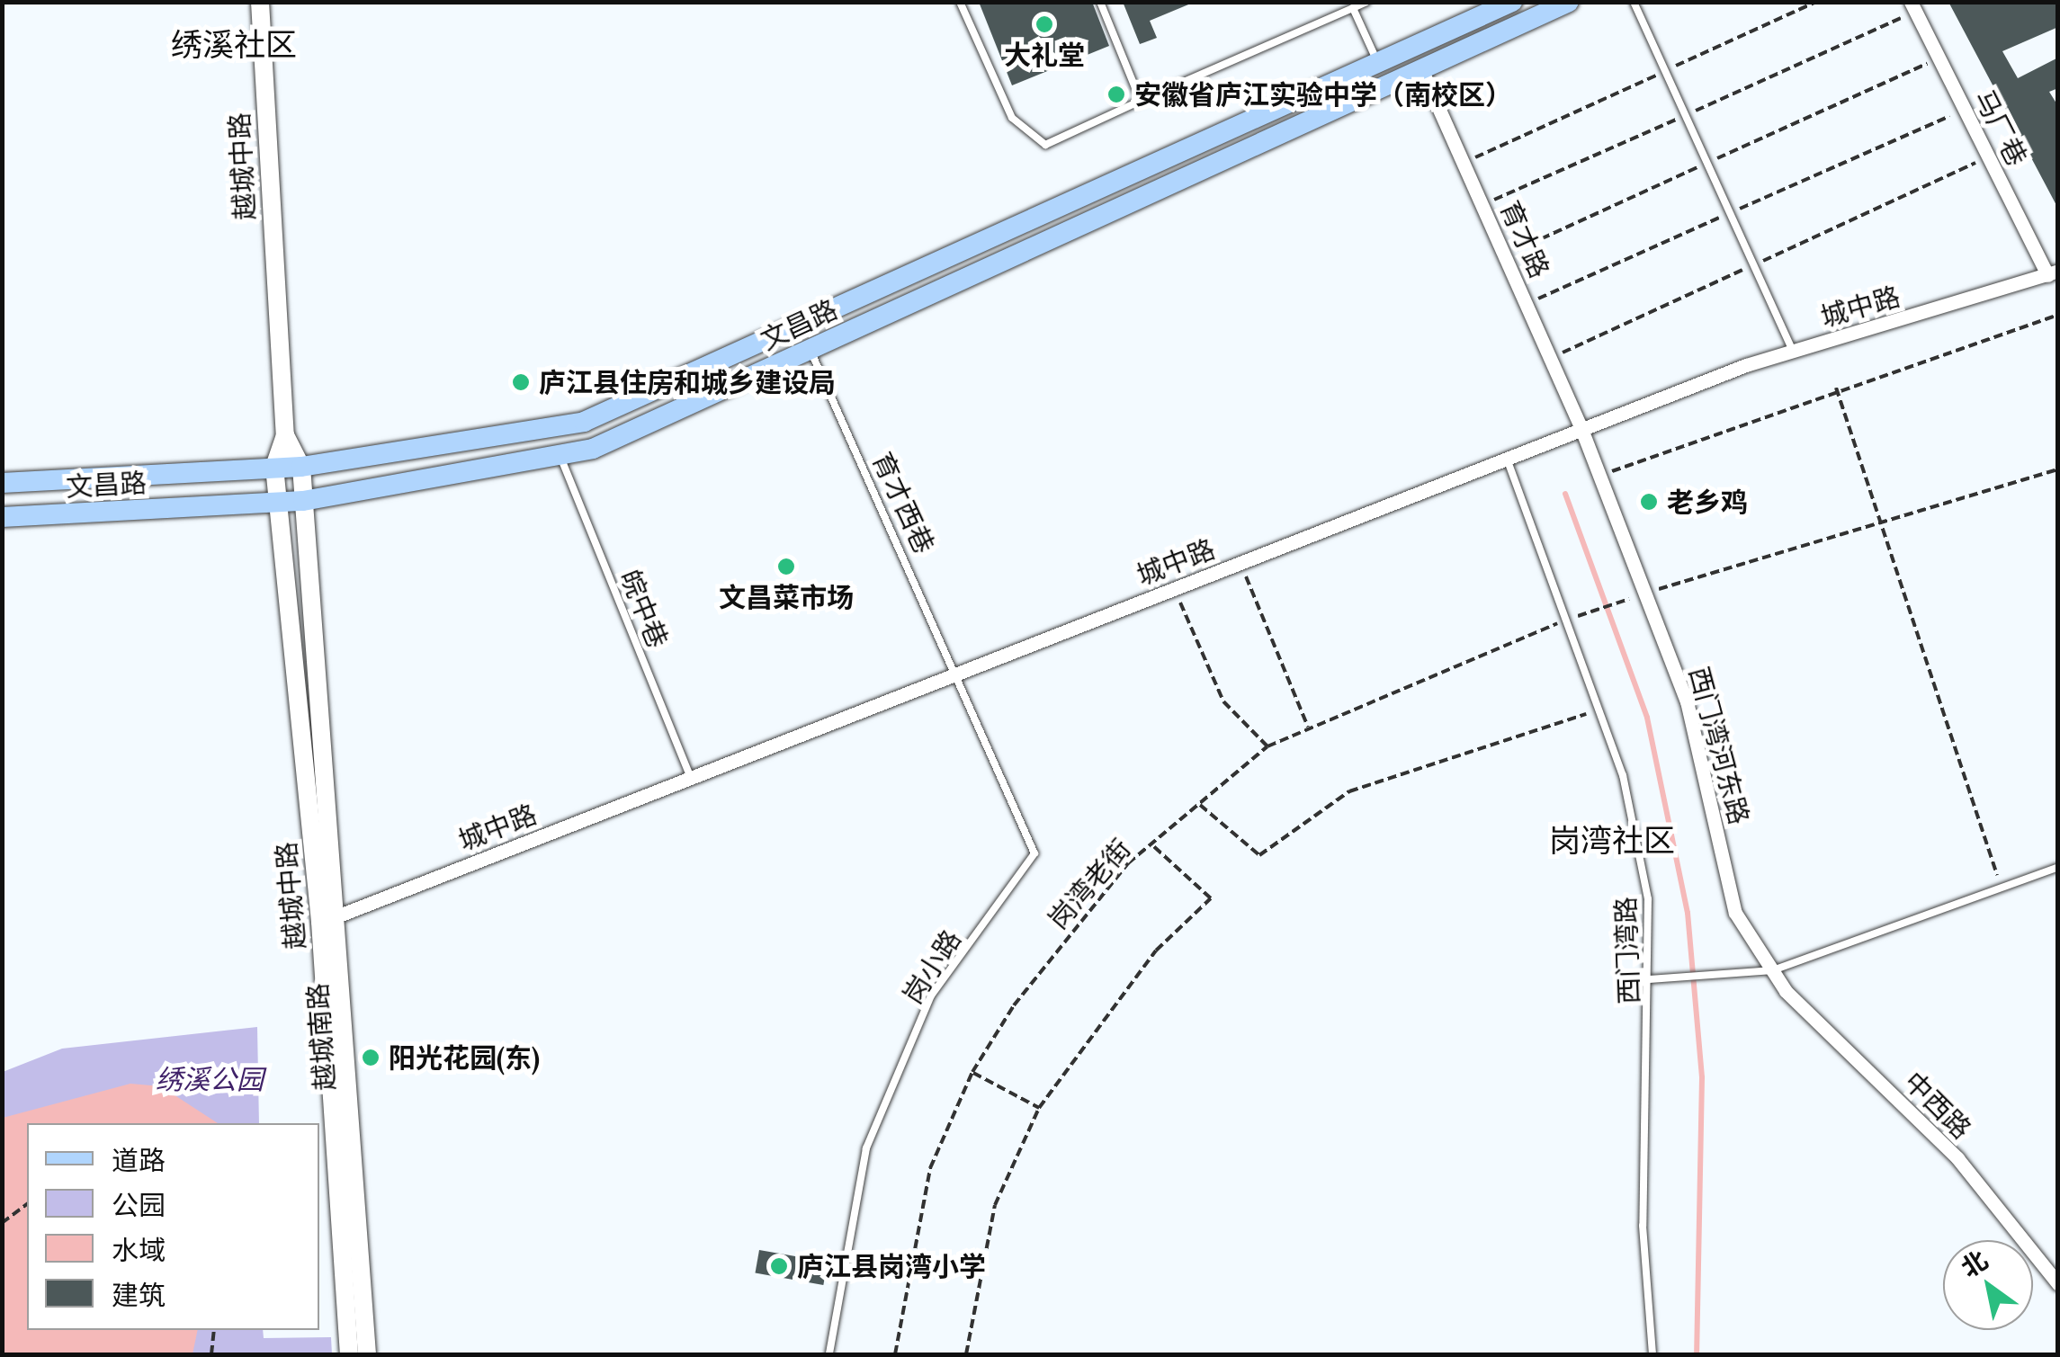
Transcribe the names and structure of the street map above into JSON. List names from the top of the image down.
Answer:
{
  "streets": {
    "main road": ["文昌路"],
    "street": [
      "马厂巷",
      "越城中路",
      "育才路",
      "城中路",
      "西门湾河东路",
      "越城南路",
      "中西路"
    ],
    "lane": [
      "育才西巷",
      "皖中巷",
      "西门湾路",
      "岗小路"
    ],
    "path": ["岗湾老街"]
  },
  "crossings": [
    ["马厂巷", "城中路"],
    ["越城中路", "城中路"],
    ["越城中路", "文昌路"],
    ["越城中路", "越城南路"],
    ["育才路", "城中路"],
    ["育才路", "文昌路"],
    ["育才路", "西门湾河东路"],
    ["城中路", "育才西巷"],
    ["城中路", "皖中巷"],
    ["城中路", "西门湾河东路"],
    ["城中路", "西门湾路"],
    ["城中路", "岗小路"],
    ["城中路", "越城南路"],
    ["文昌路", "育才西巷"],
    ["文昌路", "皖中巷"],
    ["文昌路", "越城南路"],
    ["育才西巷", "岗小路"],
    ["西门湾河东路", "岗湾老街"],
    ["西门湾河东路", "中西路"],
    ["岗湾老街", "西门湾路"]
  ],
  "districts": ["绣溪社区", "岗湾社区"],
  "parks": ["绣溪公园"],
  "places": [
    "大礼堂",
    "安徽省庐江实验中学（南校区）",
    "庐江县住房和城乡建设局",
    "老乡鸡",
    "文昌菜市场",
    "阳光花园(东)",
    "庐江县岗湾小学"
  ],
  "legend": [
    "道路",
    "公园",
    "水域",
    "建筑"
  ],
  "north": "top left"
}
